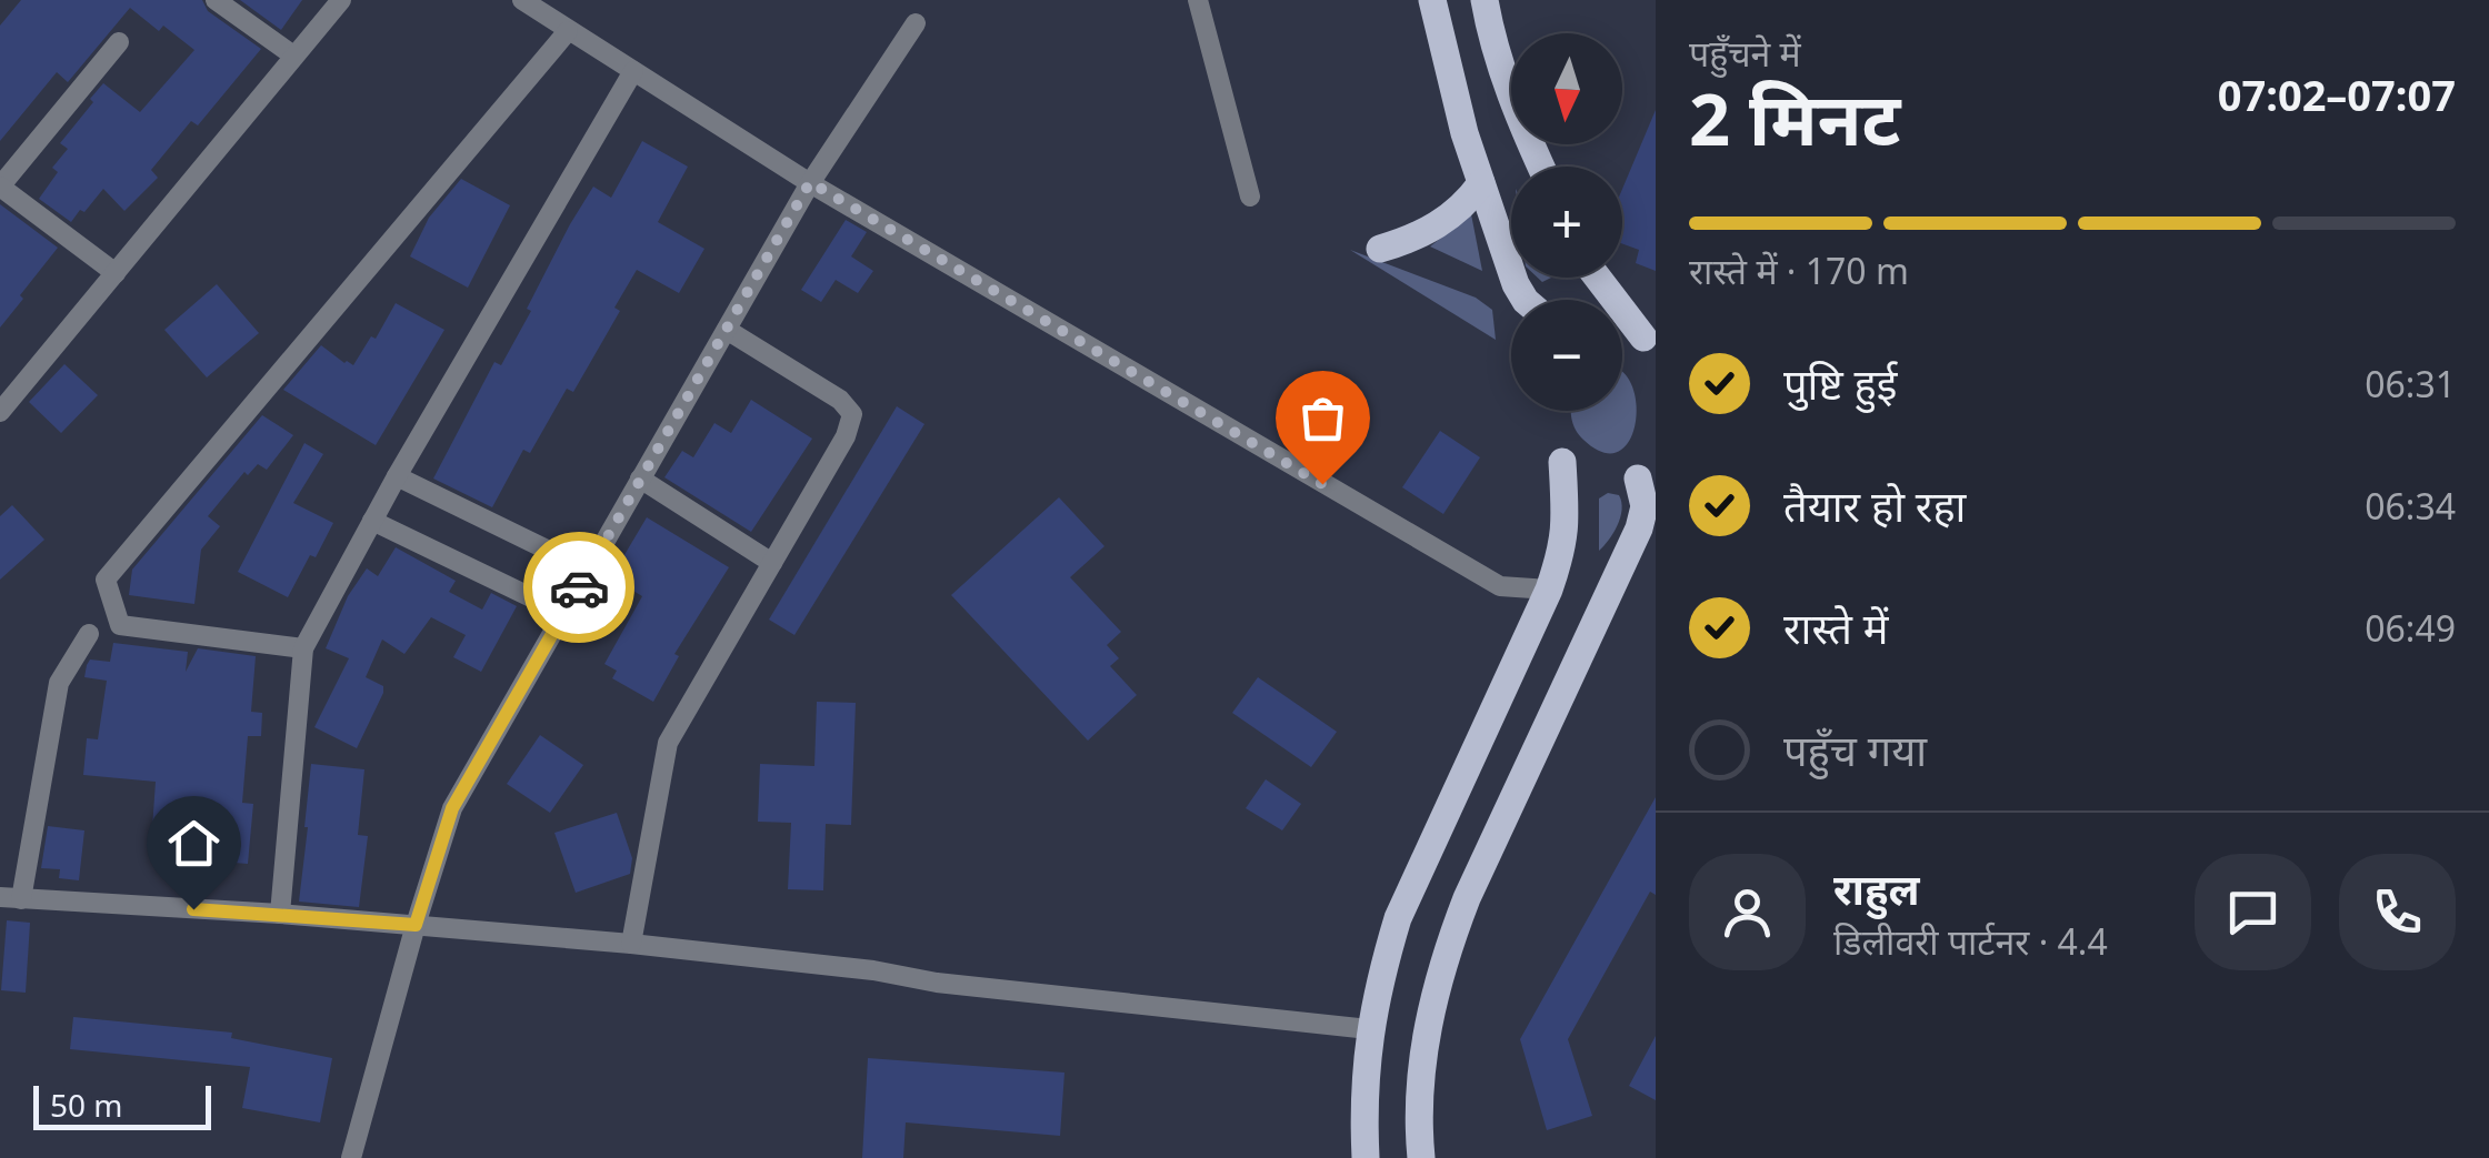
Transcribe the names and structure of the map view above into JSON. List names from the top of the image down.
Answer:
{
  "scale_bar": "50 m",
  "north": "bottom",
  "page": {
    "heading": ["2 मिनट", "पहुँचने में", "07:02–07:07"],
    "panel": ["राहुल", "डिलीवरी पार्टनर · 4.4"],
    "map_buttons": ["+", "−"],
    "bar": "रास्ते में · 170 m",
    "list": [
      ["पुष्टि हुई", "06:31"],
      ["तैयार हो रहा", "06:34"],
      ["रास्ते में", "06:49"],
      "पहुँच गया"
    ],
    "scale": "50 m"
  }
}
